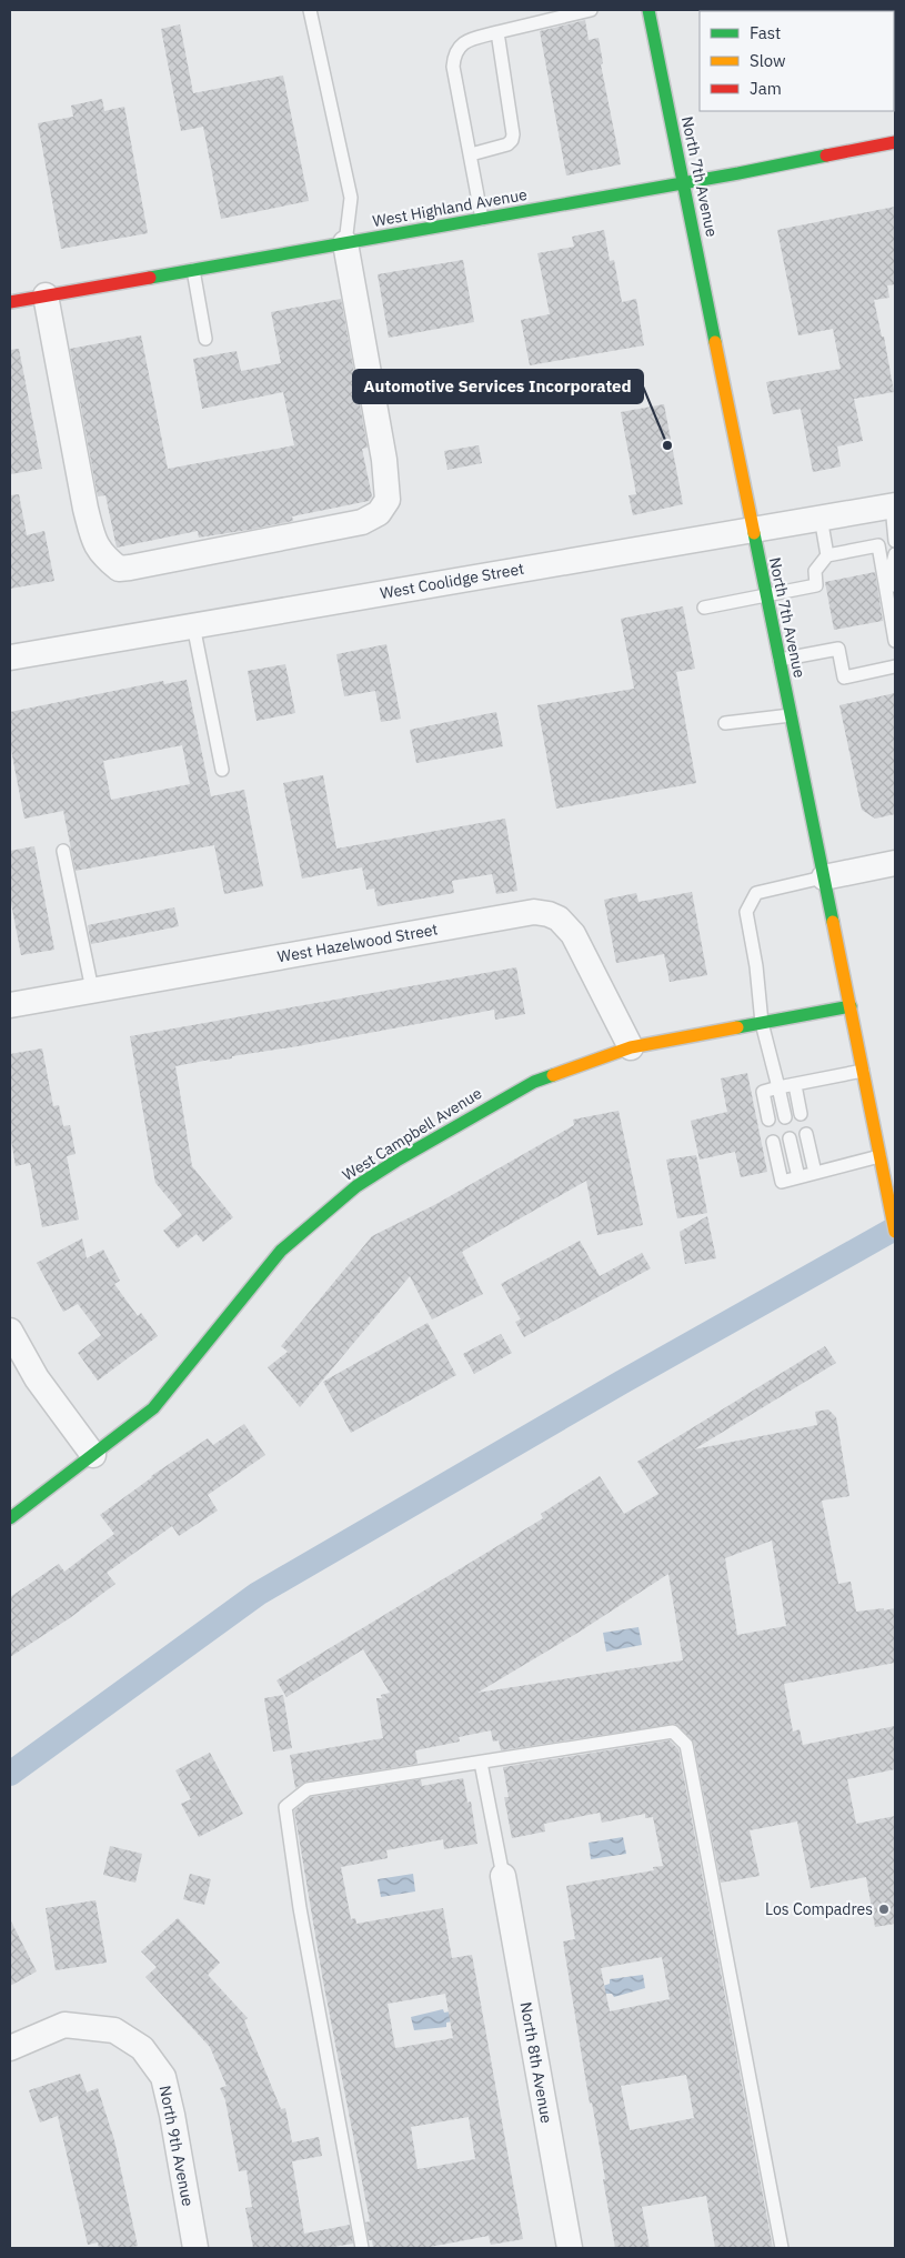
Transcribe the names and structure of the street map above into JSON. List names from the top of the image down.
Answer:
{
  "streets": {
    "street": [
      "North 7th Avenue",
      "West Highland Avenue",
      "West Coolidge Street",
      "West Hazelwood Street",
      "West Campbell Avenue",
      "North 8th Avenue",
      "North 9th Avenue"
    ]
  },
  "crossings": [
    ["North 7th Avenue", "West Highland Avenue"],
    ["North 7th Avenue", "West Coolidge Street"],
    ["North 7th Avenue", "West Campbell Avenue"],
    ["West Hazelwood Street", "West Campbell Avenue"]
  ],
  "places": ["Automotive Services Incorporated", "Los Compadres"],
  "legend": ["Fast", "Slow", "Jam"]
}
